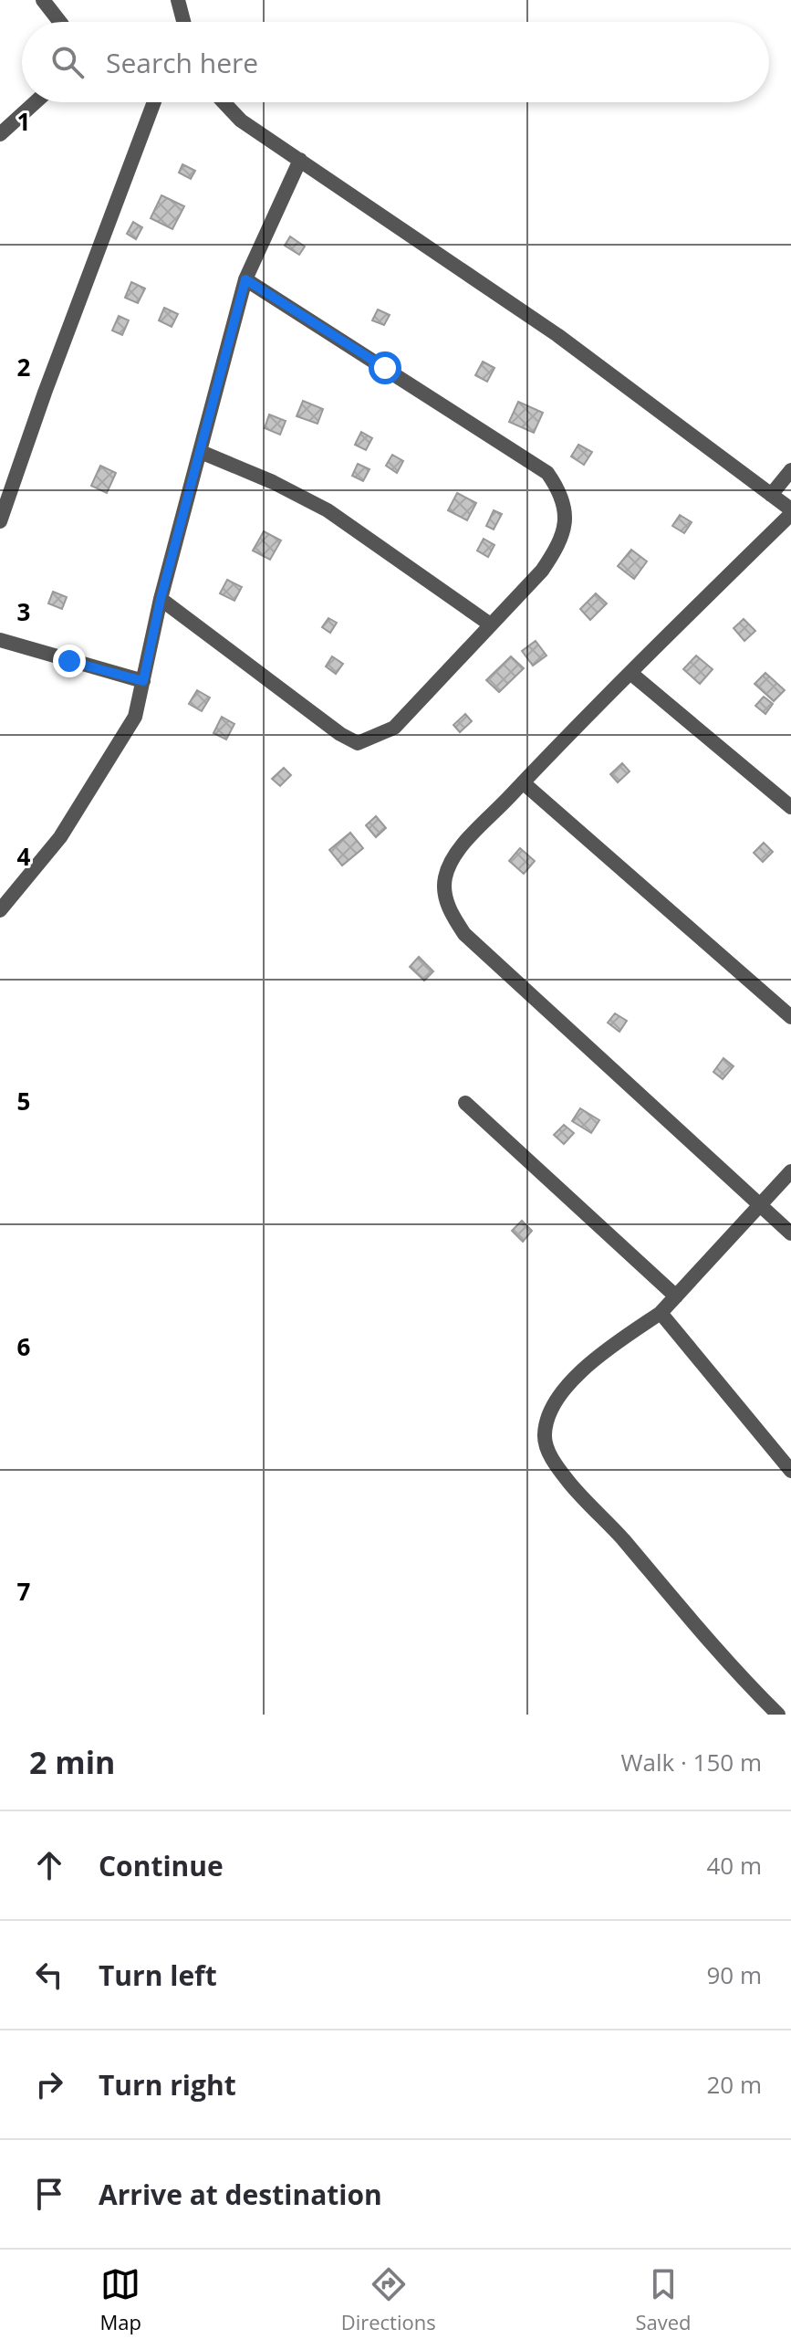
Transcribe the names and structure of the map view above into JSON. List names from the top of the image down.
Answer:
{
  "page": {
    "search": "Search here",
    "heading": ["2 min", "Walk · 150 m"],
    "list": [
      ["Continue", "40 m"],
      ["Turn left", "90 m"],
      ["Turn right", "20 m"],
      "Arrive at destination"
    ],
    "nav": ["Map", "Directions", "Saved"]
  },
  "grid": {
    "rows": [
      "1",
      "2",
      "3",
      "4",
      "5",
      "6",
      "7"
    ]
  }
}
